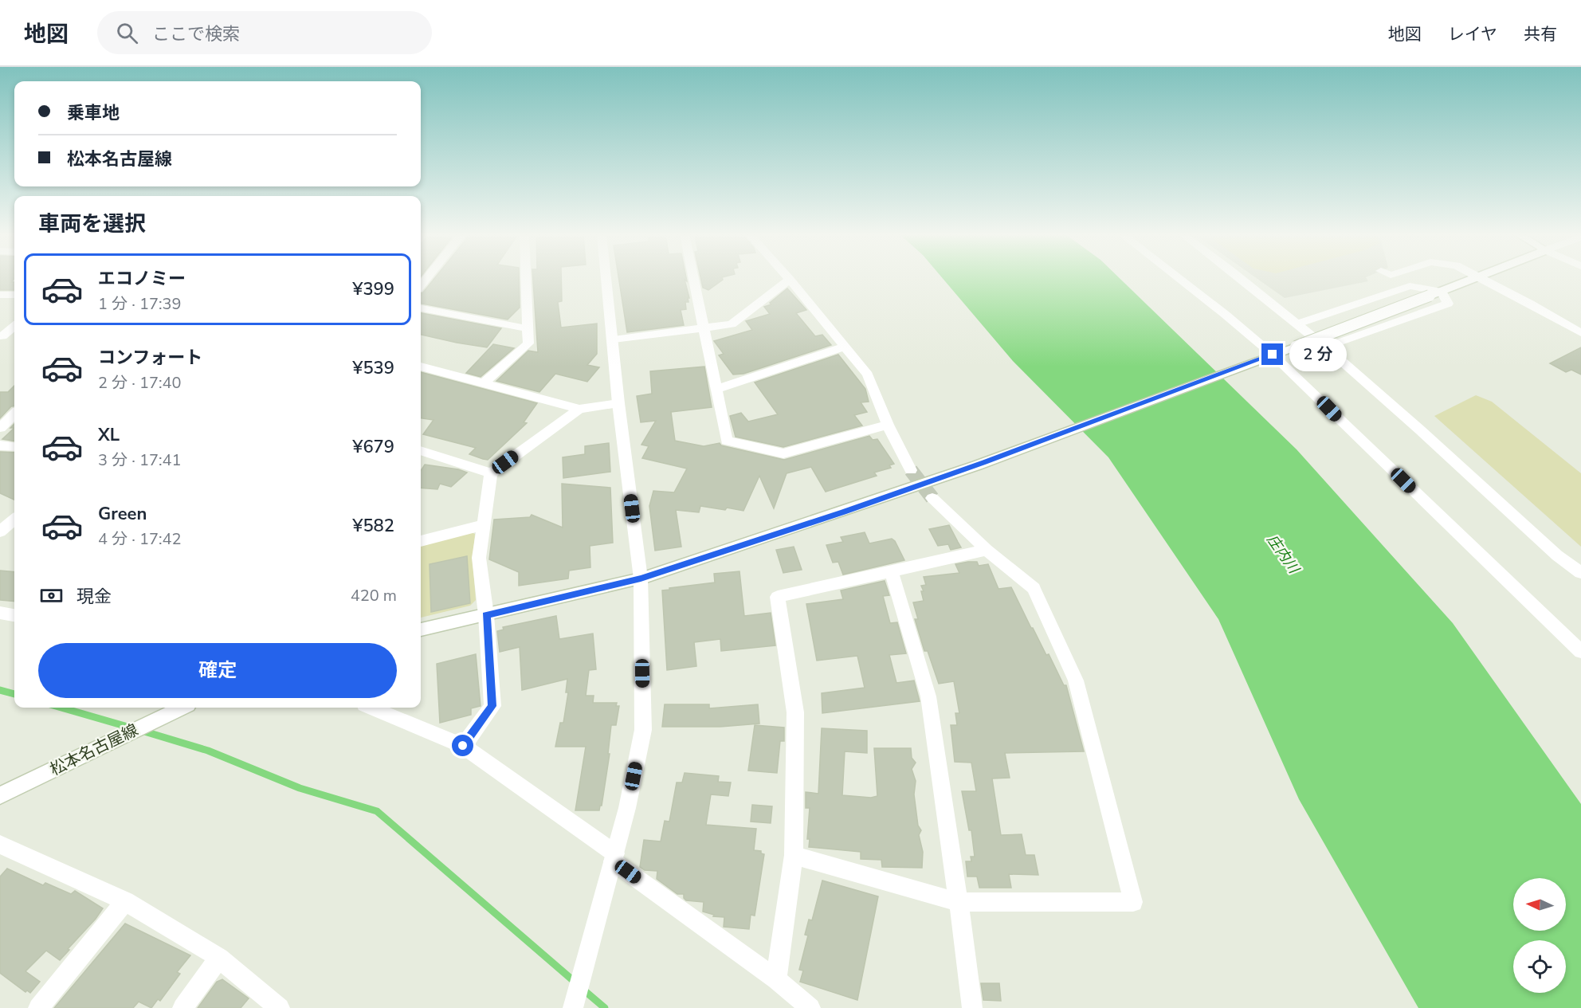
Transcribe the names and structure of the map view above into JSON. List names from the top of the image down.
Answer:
{
  "streets": {
    "street": ["松本名古屋線"]
  },
  "water": ["庄内川"],
  "north": "left",
  "page": {
    "header": "地図",
    "search": "ここで検索",
    "nav": ["地図", "レイヤ", "共有"],
    "banner": ["乗車地", "松本名古屋線"],
    "heading": "車両を選択",
    "list": [
      {
        "name": "エコノミー",
        "note": "1 分 · 17:39",
        "value": "¥399"
      },
      {
        "name": "コンフォート",
        "note": "2 分 · 17:40",
        "value": "¥539"
      },
      {
        "name": "XL",
        "note": "3 分 · 17:41",
        "value": "¥679"
      },
      {
        "name": "Green",
        "note": "4 分 · 17:42",
        "value": "¥582"
      }
    ],
    "bubble": "2 分",
    "pay": ["現金", "420 m"],
    "buttons": "確定"
  }
}
